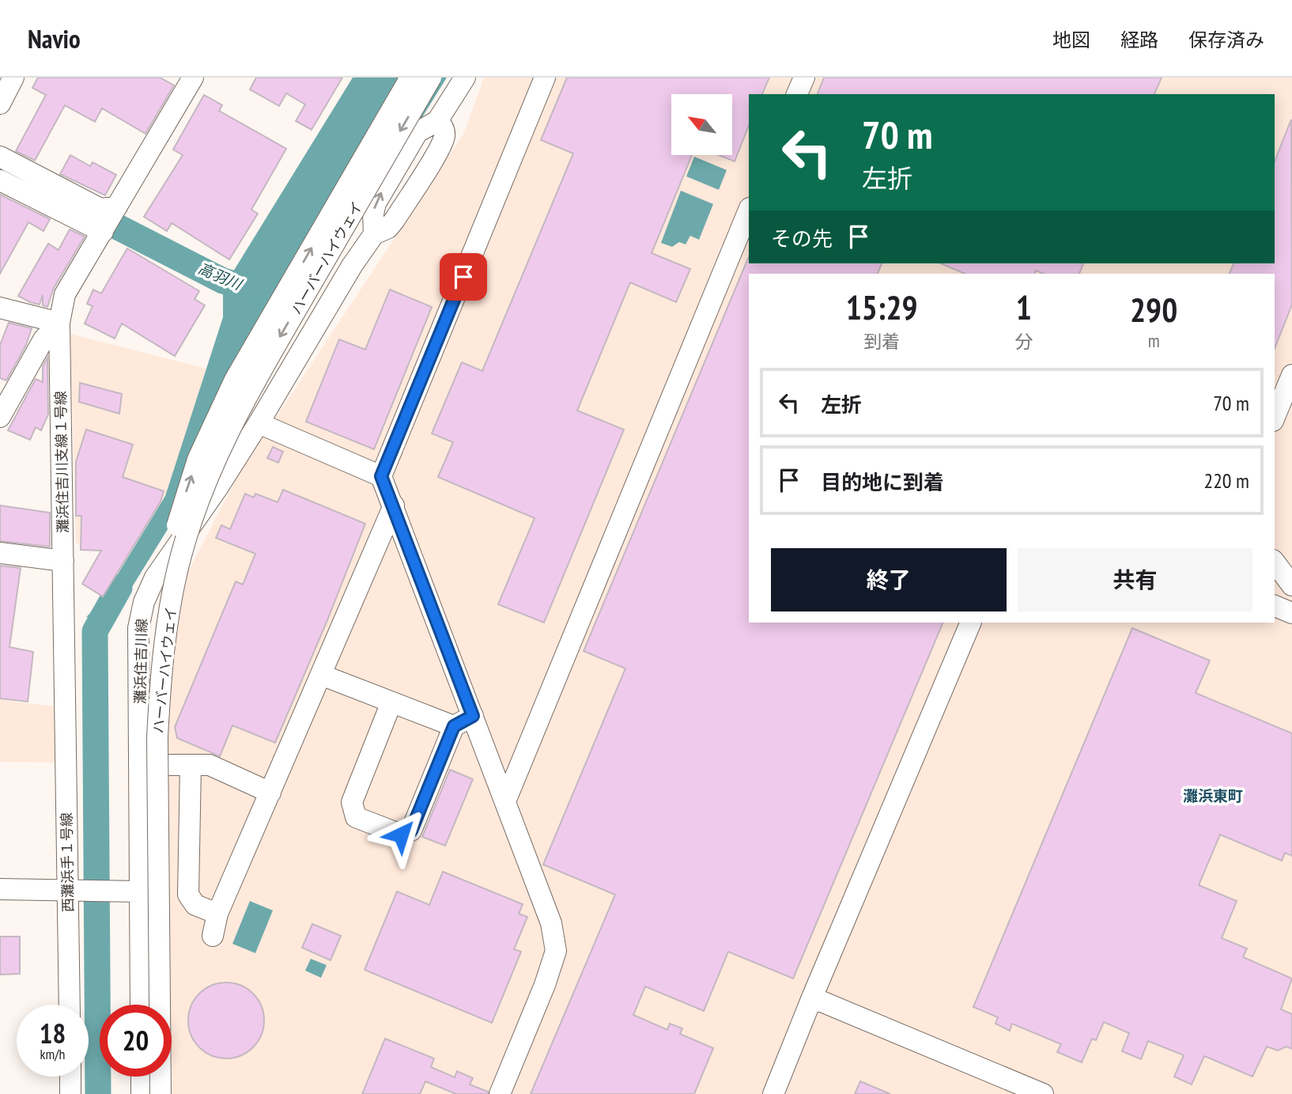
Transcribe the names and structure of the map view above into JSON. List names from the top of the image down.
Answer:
{
  "streets": {
    "street": [
      "ハーバーハイウェイ",
      "灘浜住吉川支線１号線",
      "灘浜住吉川線",
      "西灘浜手１号線"
    ]
  },
  "crossings": [
    ["灘浜住吉川支線１号線", "西灘浜手１号線"]
  ],
  "districts": ["灘浜東町"],
  "water": ["高羽川"],
  "north": "top left",
  "page": {
    "header": "Navio",
    "nav": ["地図", "経路", "保存済み"],
    "turn": ["70 m", "左折"],
    "then": "その先",
    "eta": [
      "15:29",
      "到着",
      "1",
      "分",
      "290",
      "m"
    ],
    "list": [
      {
        "name": "左折",
        "value": "70 m"
      },
      {
        "name": "目的地に到着",
        "value": "220 m"
      }
    ],
    "buttons": ["終了", "共有"],
    "speed": "18 km/h",
    "limit": "20"
  }
}
